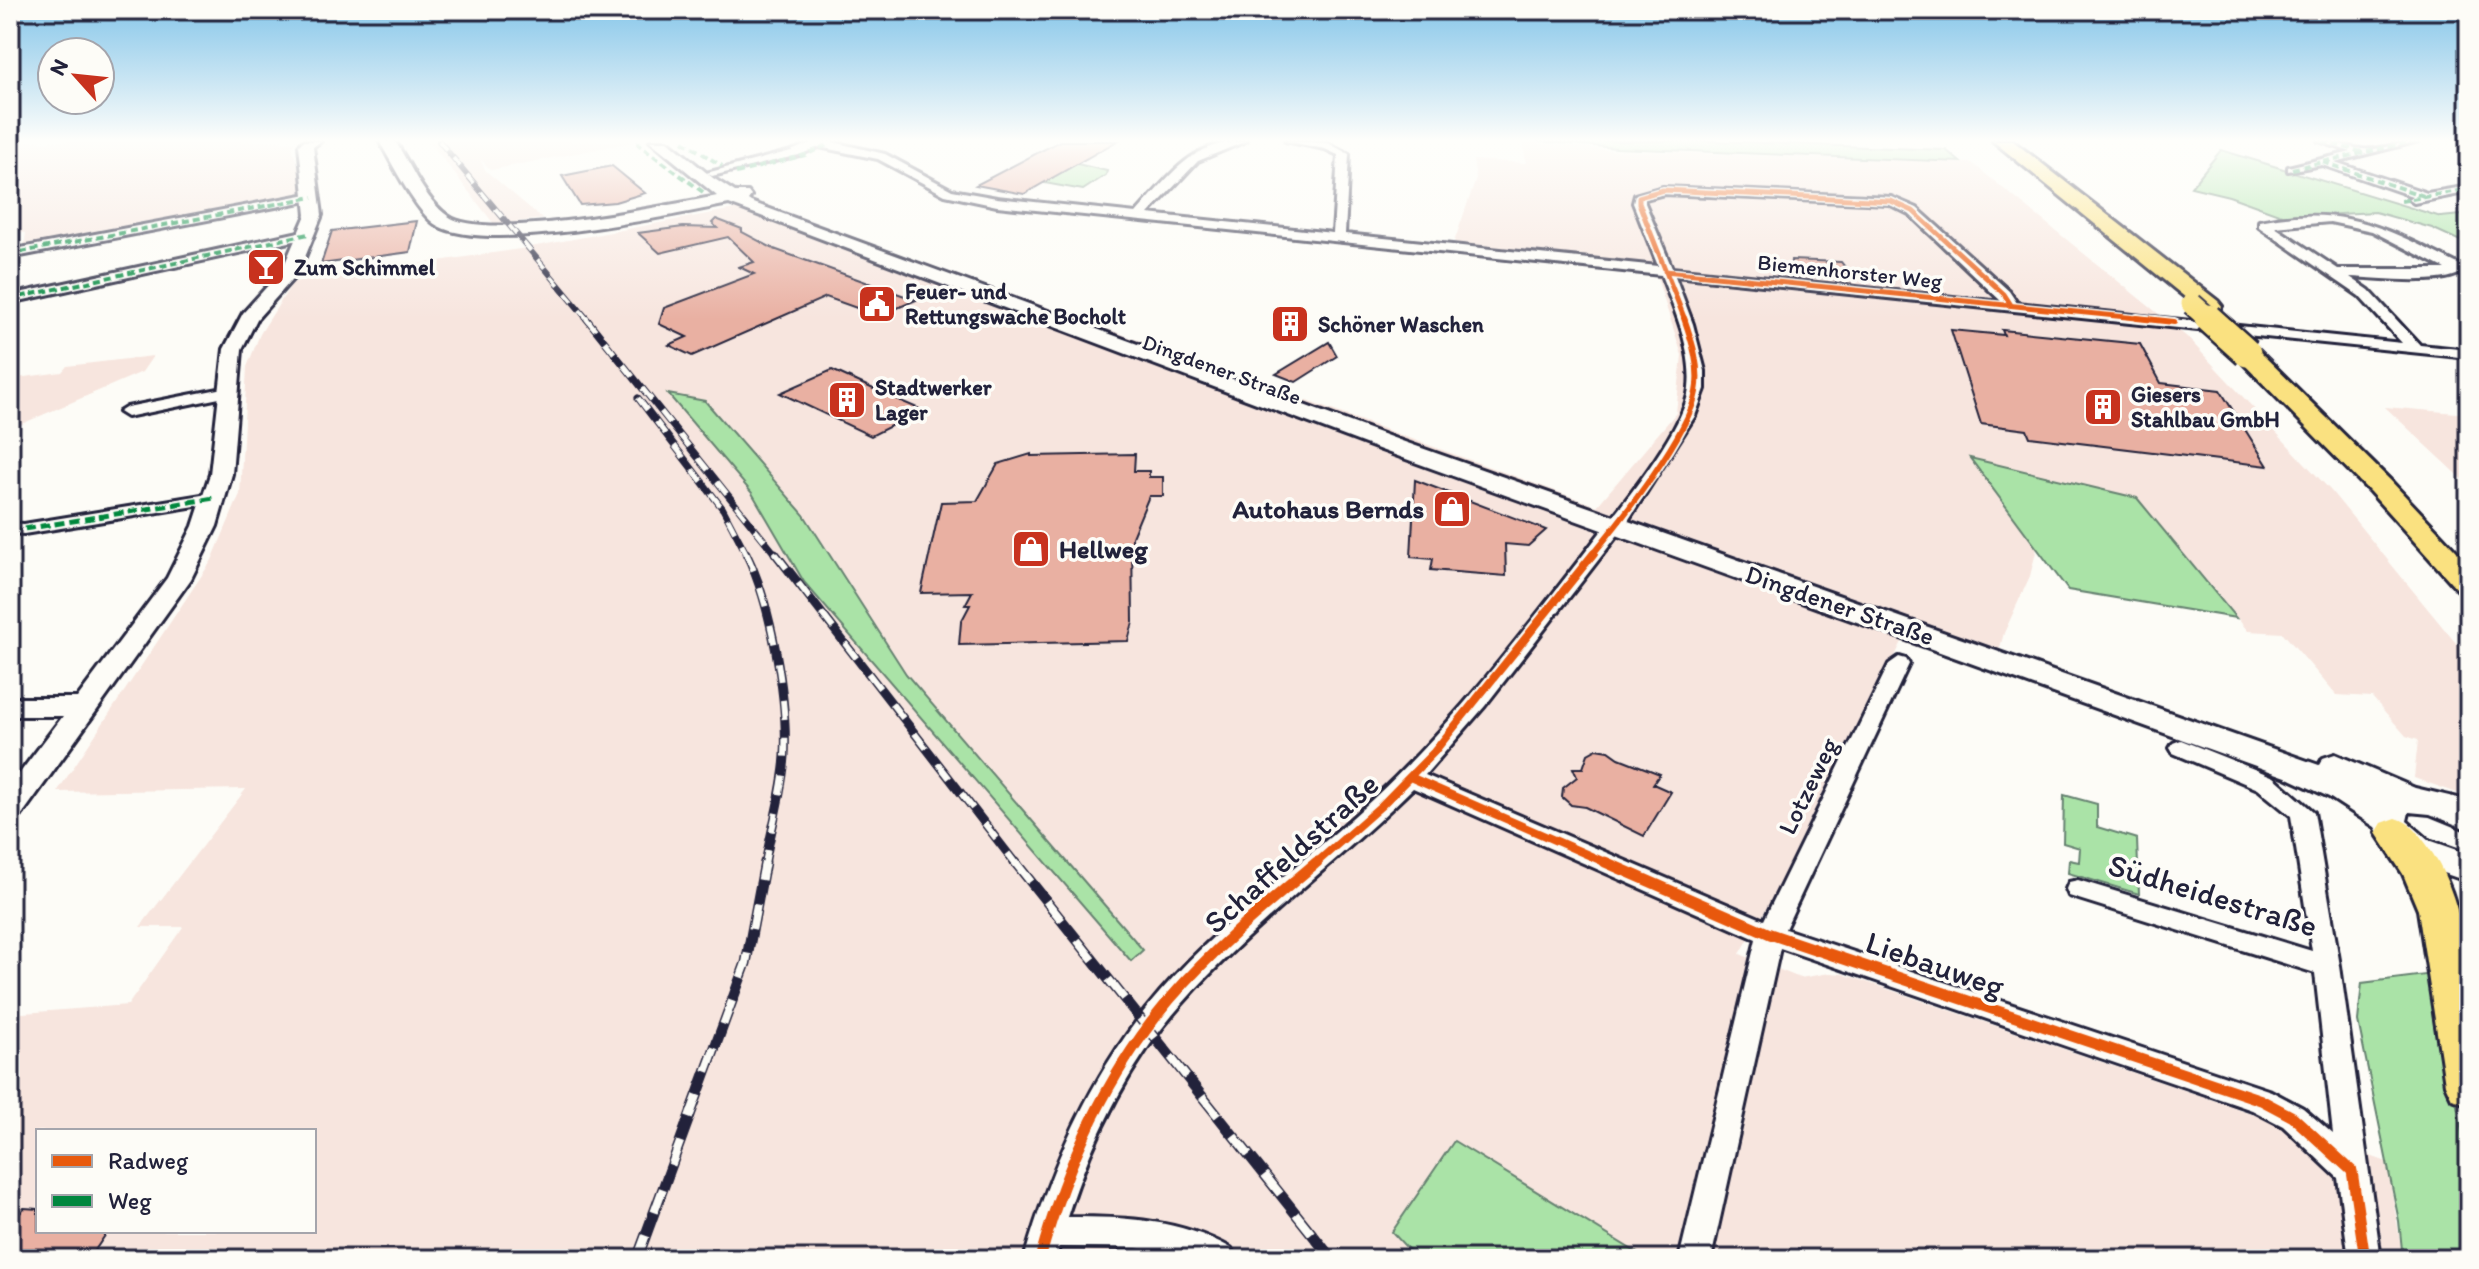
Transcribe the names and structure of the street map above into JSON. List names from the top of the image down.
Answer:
{
  "streets": {
    "main road": ["Dingdener Straße"],
    "street": [
      "Biemenhorster Weg",
      "Lotzeweg",
      "Schaffeldstraße",
      "Südheidestraße",
      "Liebauweg"
    ]
  },
  "crossings": [
    ["Biemenhorster Weg", "Schaffeldstraße"],
    ["Dingdener Straße", "Schaffeldstraße"],
    ["Lotzeweg", "Liebauweg"],
    ["Schaffeldstraße", "Liebauweg"],
    ["Südheidestraße", "Liebauweg"]
  ],
  "places": {
    "bar": ["Zum Schimmel"],
    "public building": ["Feuer- und Rettungswache Bocholt"],
    "building": ["Schöner Waschen", "Stadtwerker Lager", "Giesers Stahlbau GmbH"],
    "shop": ["Autohaus Bernds", "Hellweg"]
  },
  "legend": ["Radweg", "Weg"],
  "north": "top left"
}
